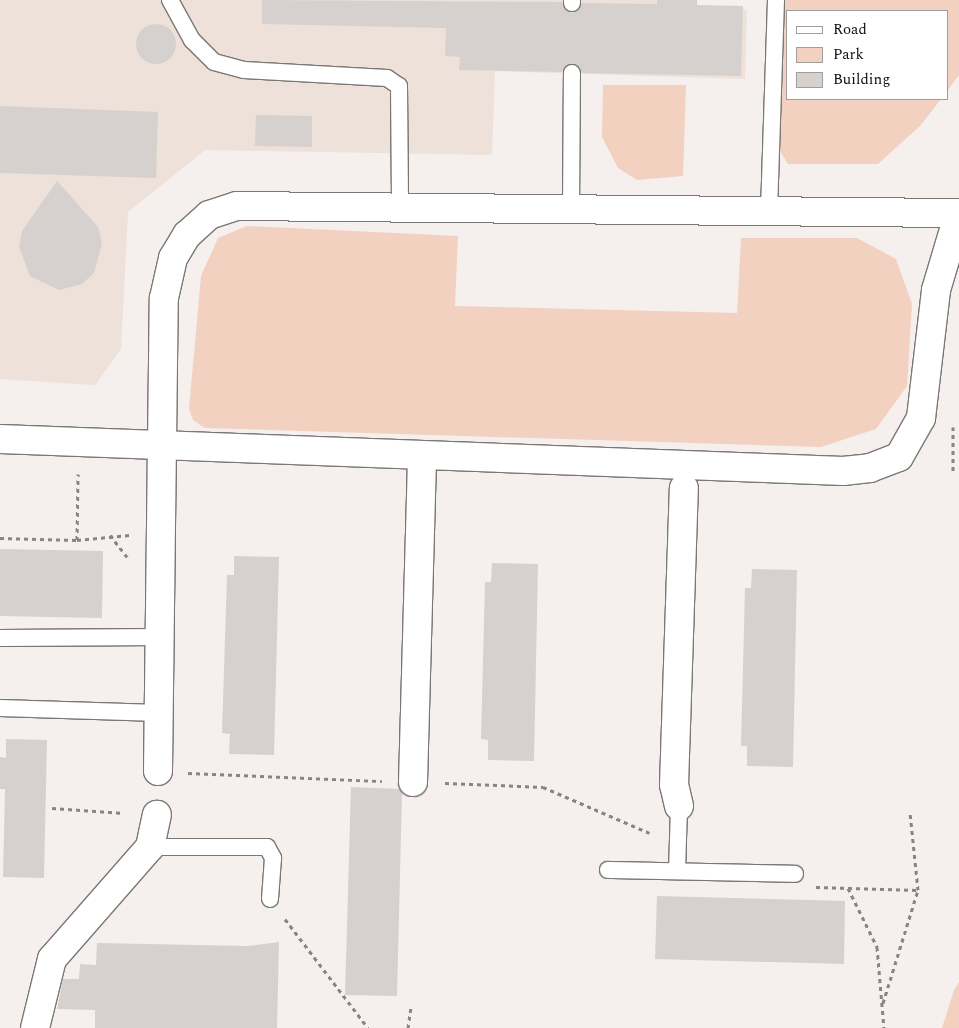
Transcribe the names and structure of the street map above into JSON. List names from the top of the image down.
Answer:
{
  "legend": ["Road", "Park", "Building"]
}
